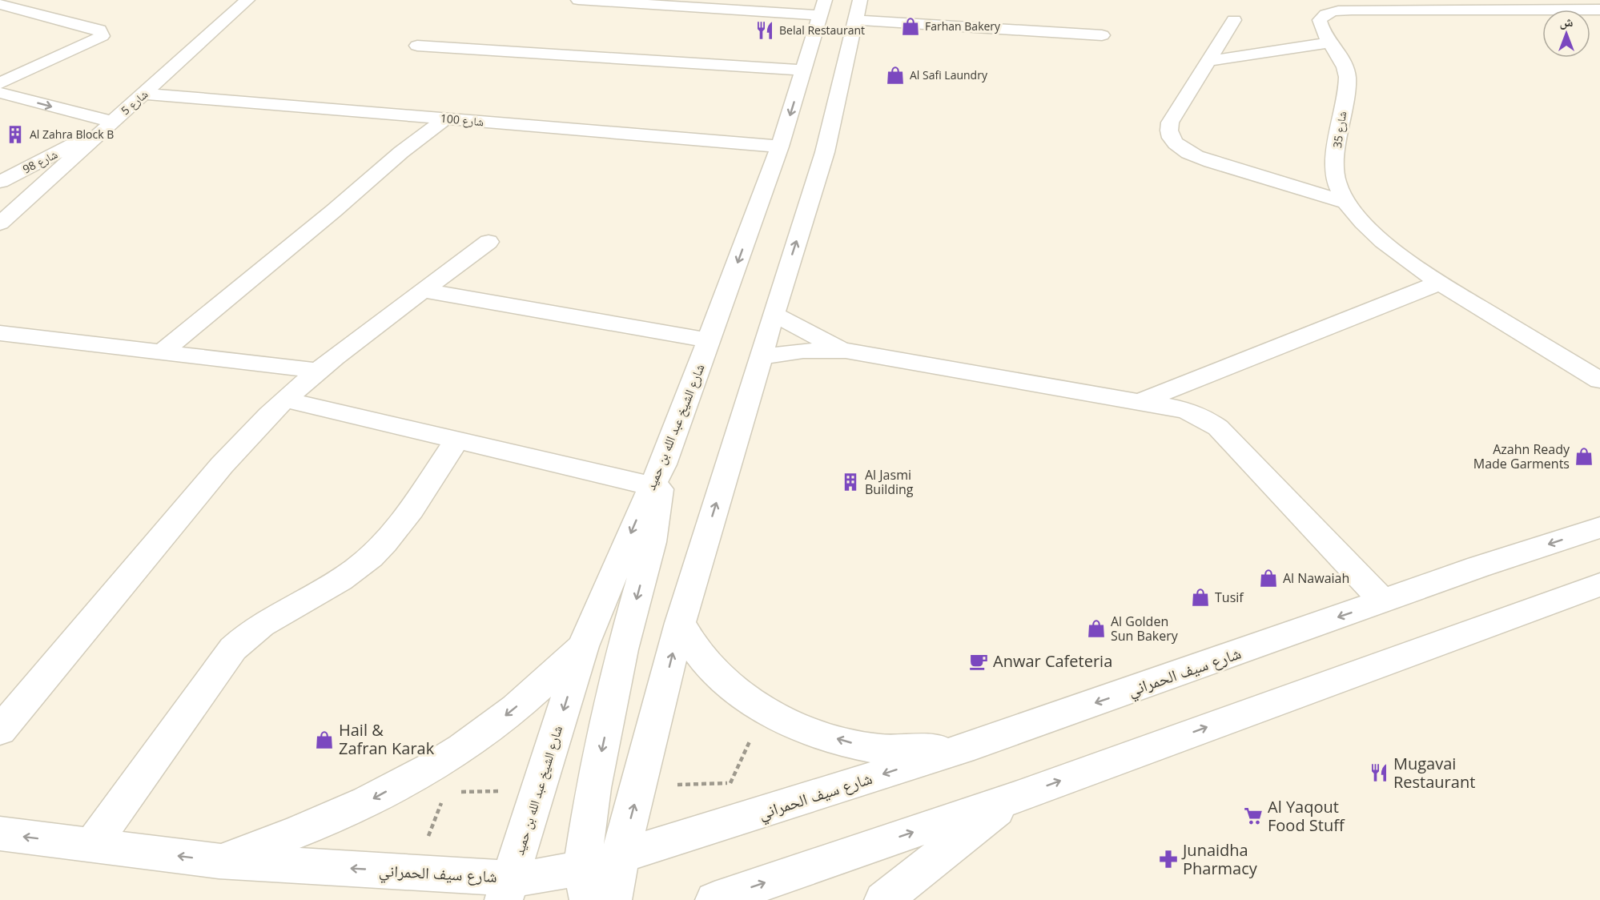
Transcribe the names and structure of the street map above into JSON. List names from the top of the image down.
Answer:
{
  "streets": {
    "street": [
      "شارع 5",
      "شارع 100",
      "شارع 35",
      "شارع 98",
      "شارع الشيخ عبد الله بن حميد",
      "شارع سيف الحمراني"
    ]
  },
  "crossings": [
    ["شارع 5", "شارع 100"],
    ["شارع 5", "شارع 98"],
    ["شارع 100", "شارع الشيخ عبد الله بن حميد"],
    ["شارع الشيخ عبد الله بن حميد", "شارع سيف الحمراني"]
  ],
  "places": {
    "shop": [
      "Farhan Bakery",
      "Al Safi Laundry",
      "Azahn Ready Made Garments",
      "Al Nawaiah",
      "Tusif",
      "Al Golden Sun Bakery",
      "Hail & Zafran Karak"
    ],
    "restaurant": ["Belal Restaurant", "Mugavai Restaurant"],
    "building": ["Al Zahra Block B", "Al Jasmi Building"],
    "cafe": ["Anwar Cafeteria"],
    "supermarket": ["Al Yaqout Food Stuff"],
    "pharmacy": ["Junaidha Pharmacy"]
  },
  "north": "top"
}
